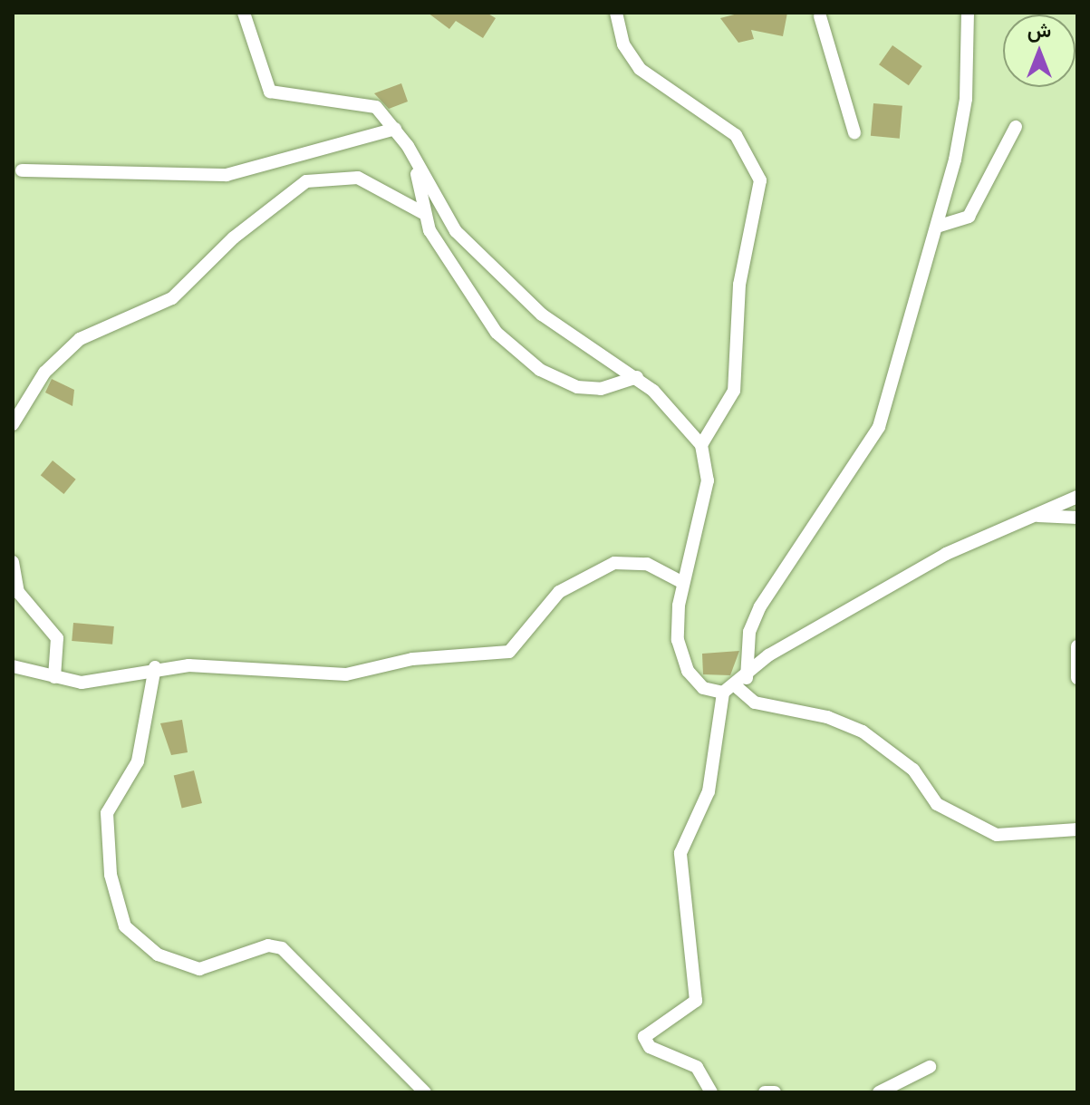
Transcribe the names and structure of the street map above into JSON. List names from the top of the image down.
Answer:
{
  "north": "top"
}
